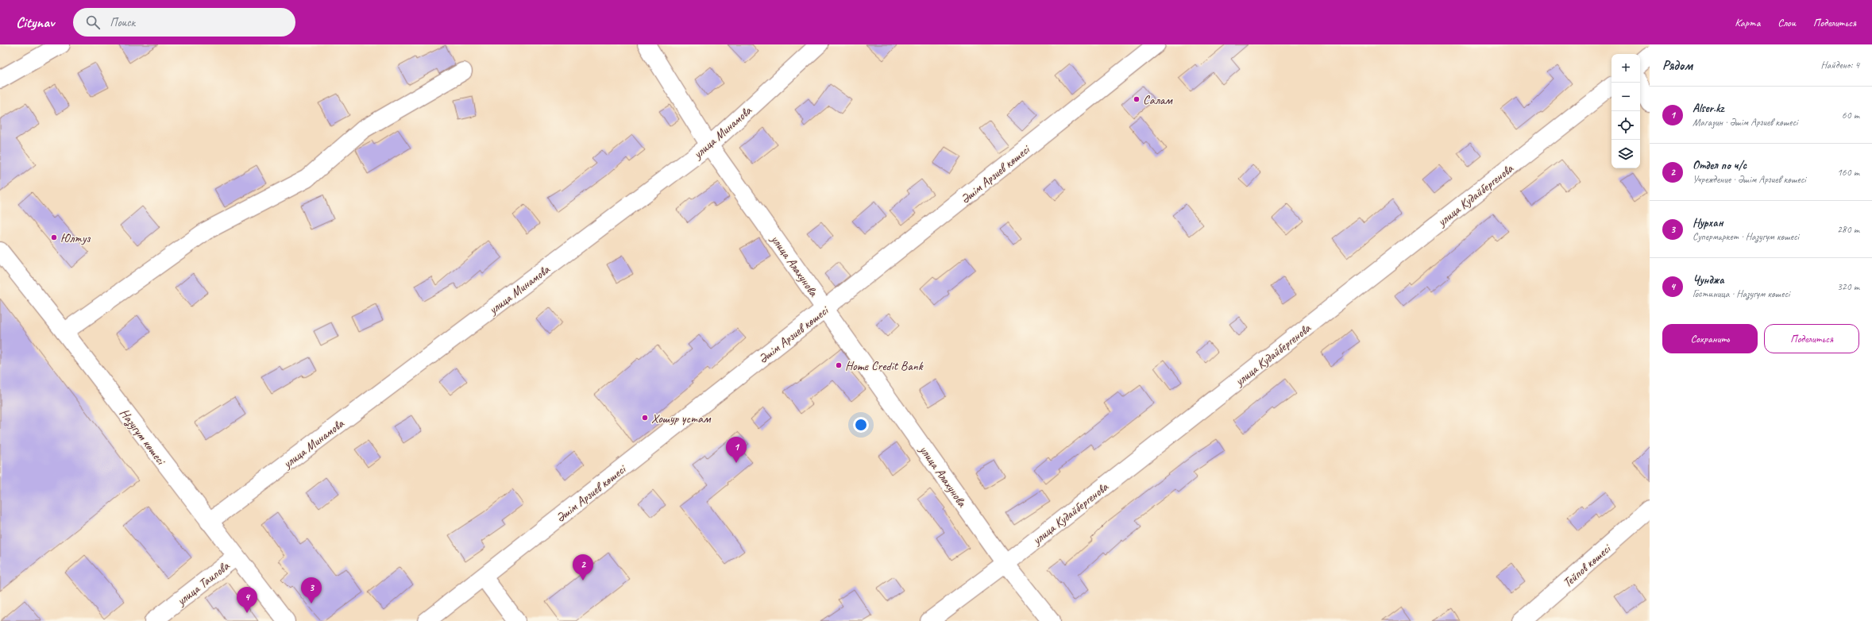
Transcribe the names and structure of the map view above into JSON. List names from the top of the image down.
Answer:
{
  "streets": {
    "street": [
      "улица Минамова",
      "Әшім Арзиев көшесі",
      "улица Кудайбергенова",
      "улица Алахунова",
      "Назугум көшесі",
      "Тейпов көшесі",
      "улица Таипова"
    ]
  },
  "crossings": [
    ["улица Минамова", "улица Алахунова"],
    ["улица Минамова", "Назугум көшесі"],
    ["Әшім Арзиев көшесі", "улица Алахунова"],
    ["улица Кудайбергенова", "улица Алахунова"],
    ["Назугум көшесі", "улица Таипова"]
  ],
  "places": [
    "Салам",
    "Юлтуз",
    "Home Credit Bank",
    "Хошур устам"
  ],
  "page": {
    "header": "Citynav",
    "search": "Поиск",
    "nav": ["Карта", "Слои", "Поделиться"],
    "heading": ["Рядом", "Найдено: 4"],
    "map_buttons": ["+", "−"],
    "list": [
      {
        "mark": "1",
        "name": "Alser.kz",
        "note": "Магазин · Әшім Арзиев көшесі",
        "value": "60 m"
      },
      {
        "mark": "2",
        "name": "Отдел по ч/с",
        "note": "Учреждение · Әшім Арзиев көшесі",
        "value": "160 m"
      },
      {
        "mark": "3",
        "name": "Нурхан",
        "note": "Супермаркет · Назугум көшесі",
        "value": "280 m"
      },
      {
        "mark": "4",
        "name": "Чунджа",
        "note": "Гостиница · Назугум көшесі",
        "value": "320 m"
      }
    ],
    "buttons": ["Сохранить", "Поделиться"],
    "pins": [
      "1",
      "2",
      "3",
      "4"
    ]
  }
}
